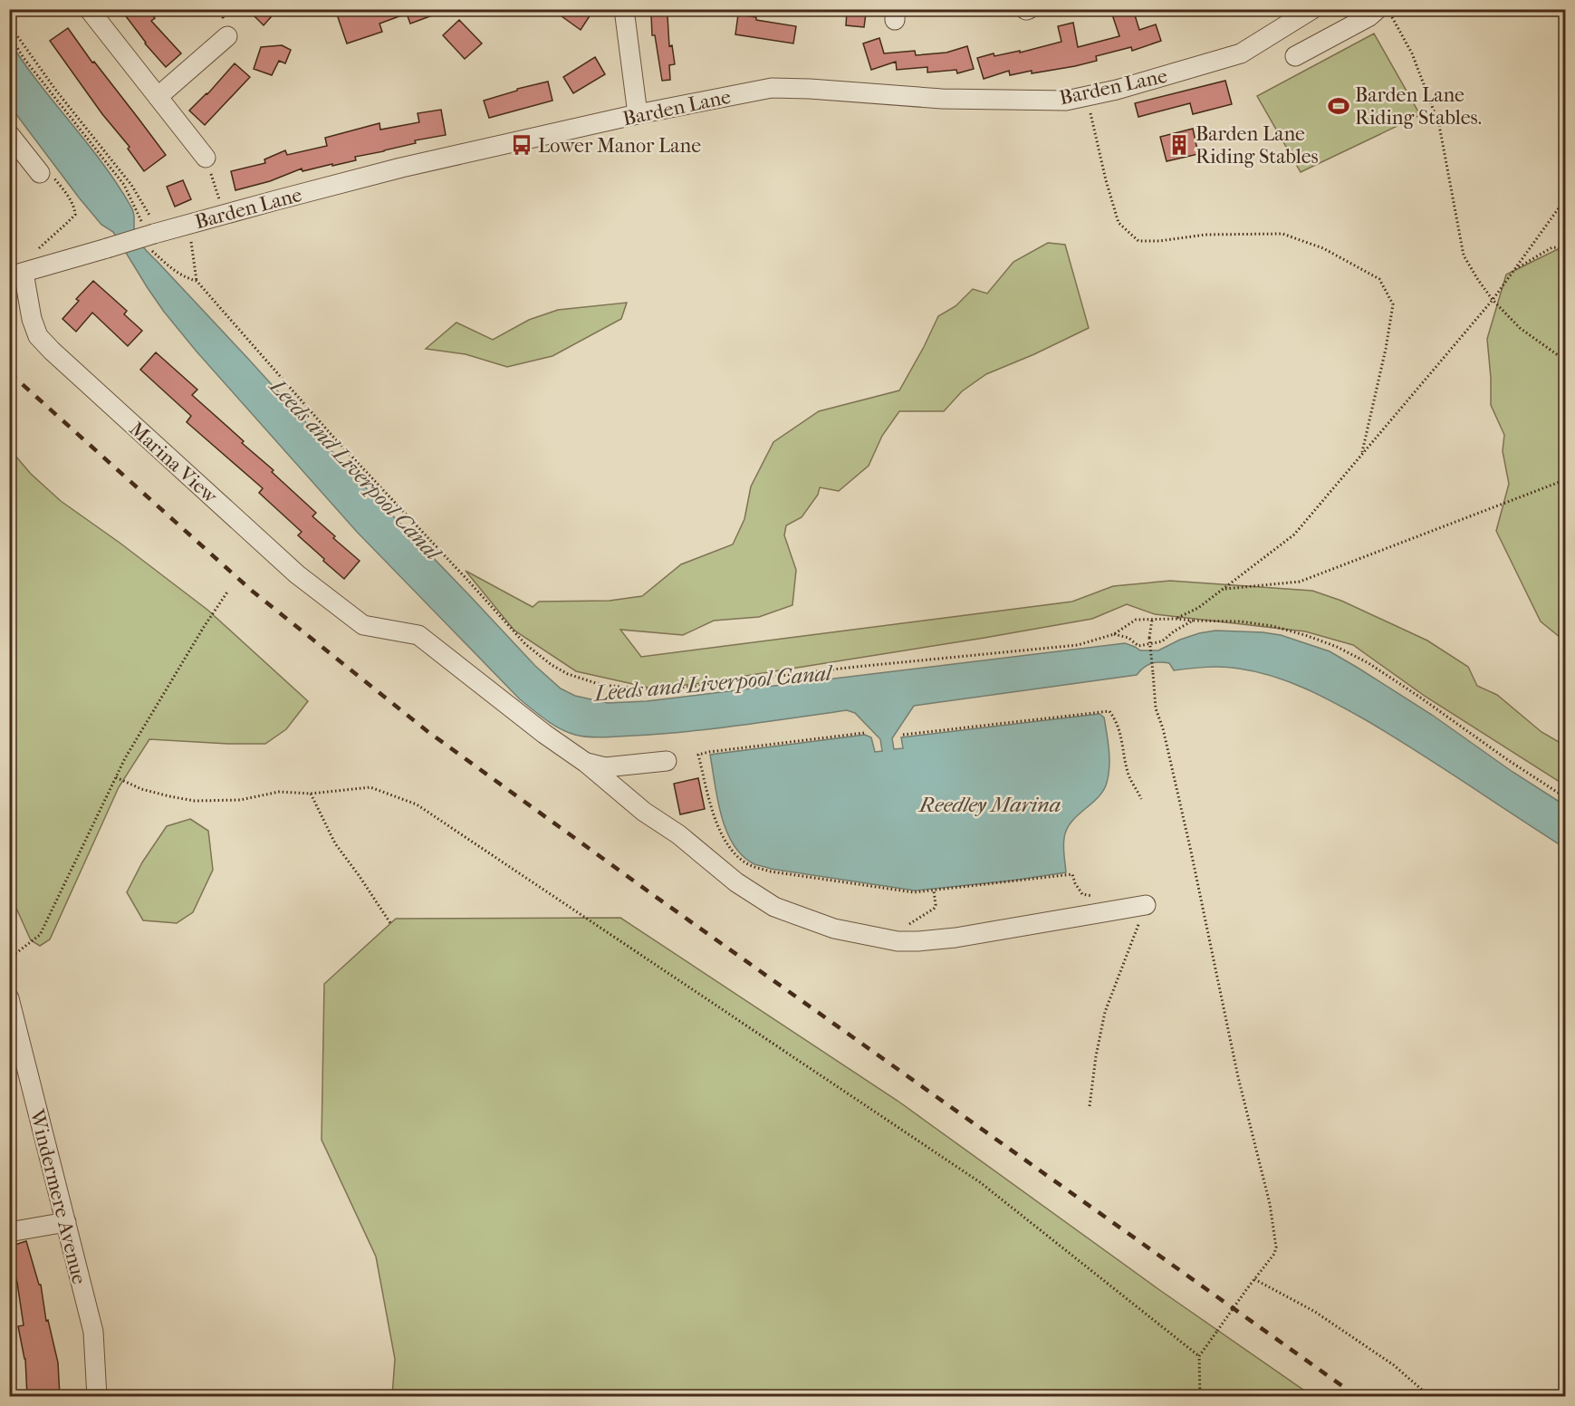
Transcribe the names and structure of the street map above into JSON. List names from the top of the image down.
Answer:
{
  "streets": {
    "street": ["Barden Lane", "Marina View", "Windermere Avenue"]
  },
  "crossings": [
    ["Barden Lane", "Marina View"]
  ],
  "water": ["Leeds and Liverpool Canal", "Reedley Marina"],
  "places": {
    "sports": ["Barden Lane Riding Stables."],
    "bus stop": ["Lower Manor Lane"],
    "building": ["Barden Lane Riding Stables"]
  }
}
